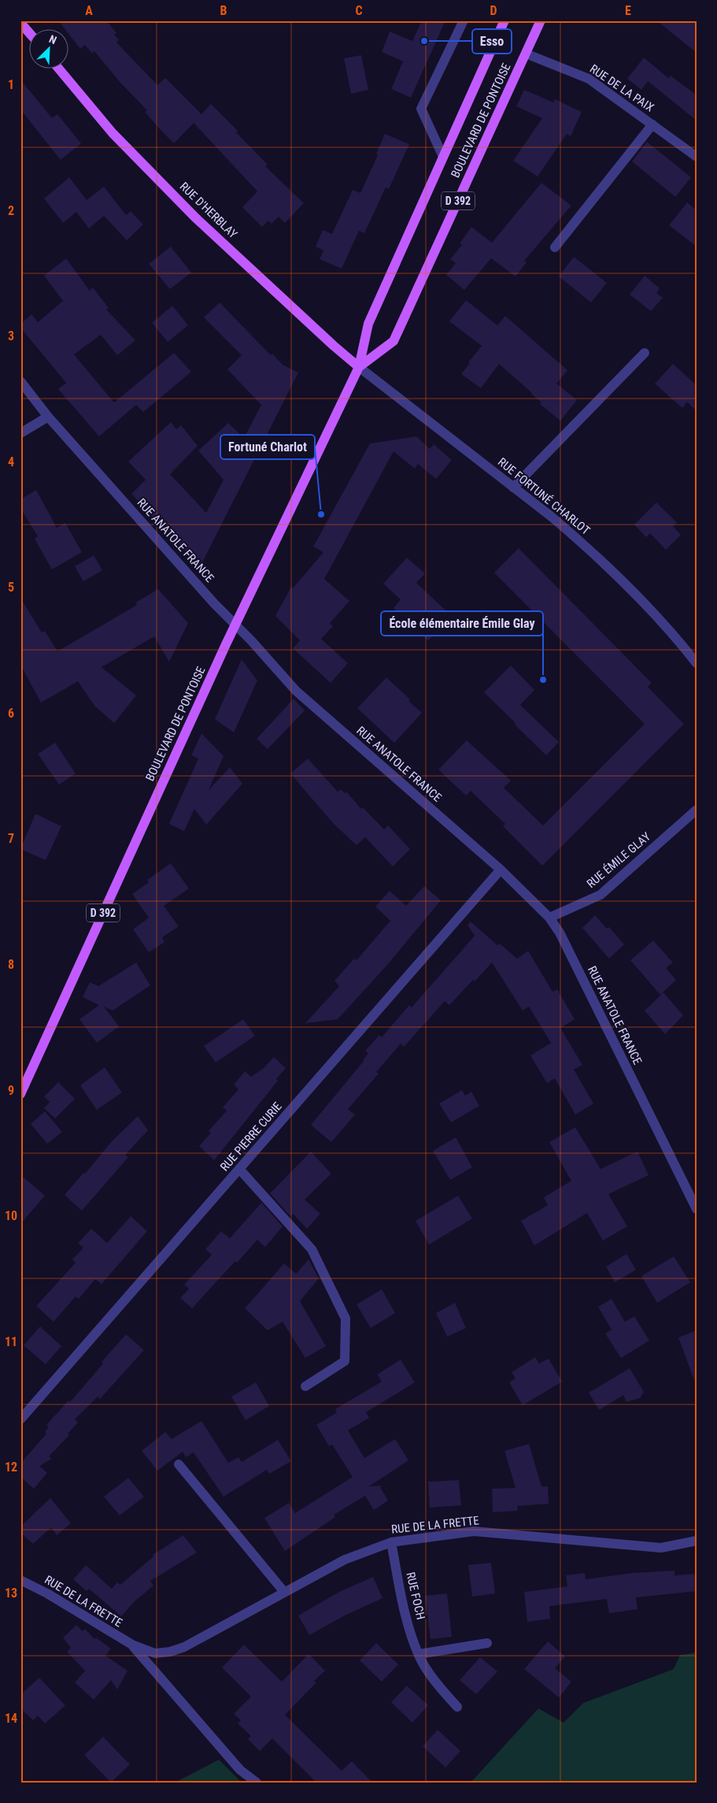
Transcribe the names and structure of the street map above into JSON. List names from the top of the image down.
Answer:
{
  "streets": {
    "main road": ["BOULEVARD DE PONTOISE", "D 392", "RUE D'HERBLAY"],
    "street": [
      "RUE DE LA PAIX",
      "RUE FORTUNÉ CHARLOT",
      "RUE ANATOLE FRANCE",
      "RUE ÉMILE GLAY",
      "RUE PIERRE CURIE",
      "RUE DE LA FRETTE",
      "RUE FOCH"
    ]
  },
  "crossings": [
    ["RUE DE LA PAIX", "BOULEVARD DE PONTOISE"],
    ["BOULEVARD DE PONTOISE", "RUE D'HERBLAY"],
    ["BOULEVARD DE PONTOISE", "RUE FORTUNÉ CHARLOT"],
    ["BOULEVARD DE PONTOISE", "RUE ANATOLE FRANCE"],
    ["RUE D'HERBLAY", "RUE FORTUNÉ CHARLOT"],
    ["RUE ANATOLE FRANCE", "RUE ÉMILE GLAY"],
    ["RUE ANATOLE FRANCE", "RUE PIERRE CURIE"],
    ["RUE DE LA FRETTE", "RUE FOCH"]
  ],
  "places": ["Esso", "Fortuné Charlot", "École élémentaire Émile Glay"],
  "north": "top right",
  "grid": {
    "columns": [
      "A",
      "B",
      "C",
      "D",
      "E"
    ],
    "rows": [
      "1",
      "2",
      "3",
      "4",
      "5",
      "6",
      "7",
      "8",
      "9",
      "10",
      "11",
      "12",
      "13",
      "14"
    ]
  }
}
